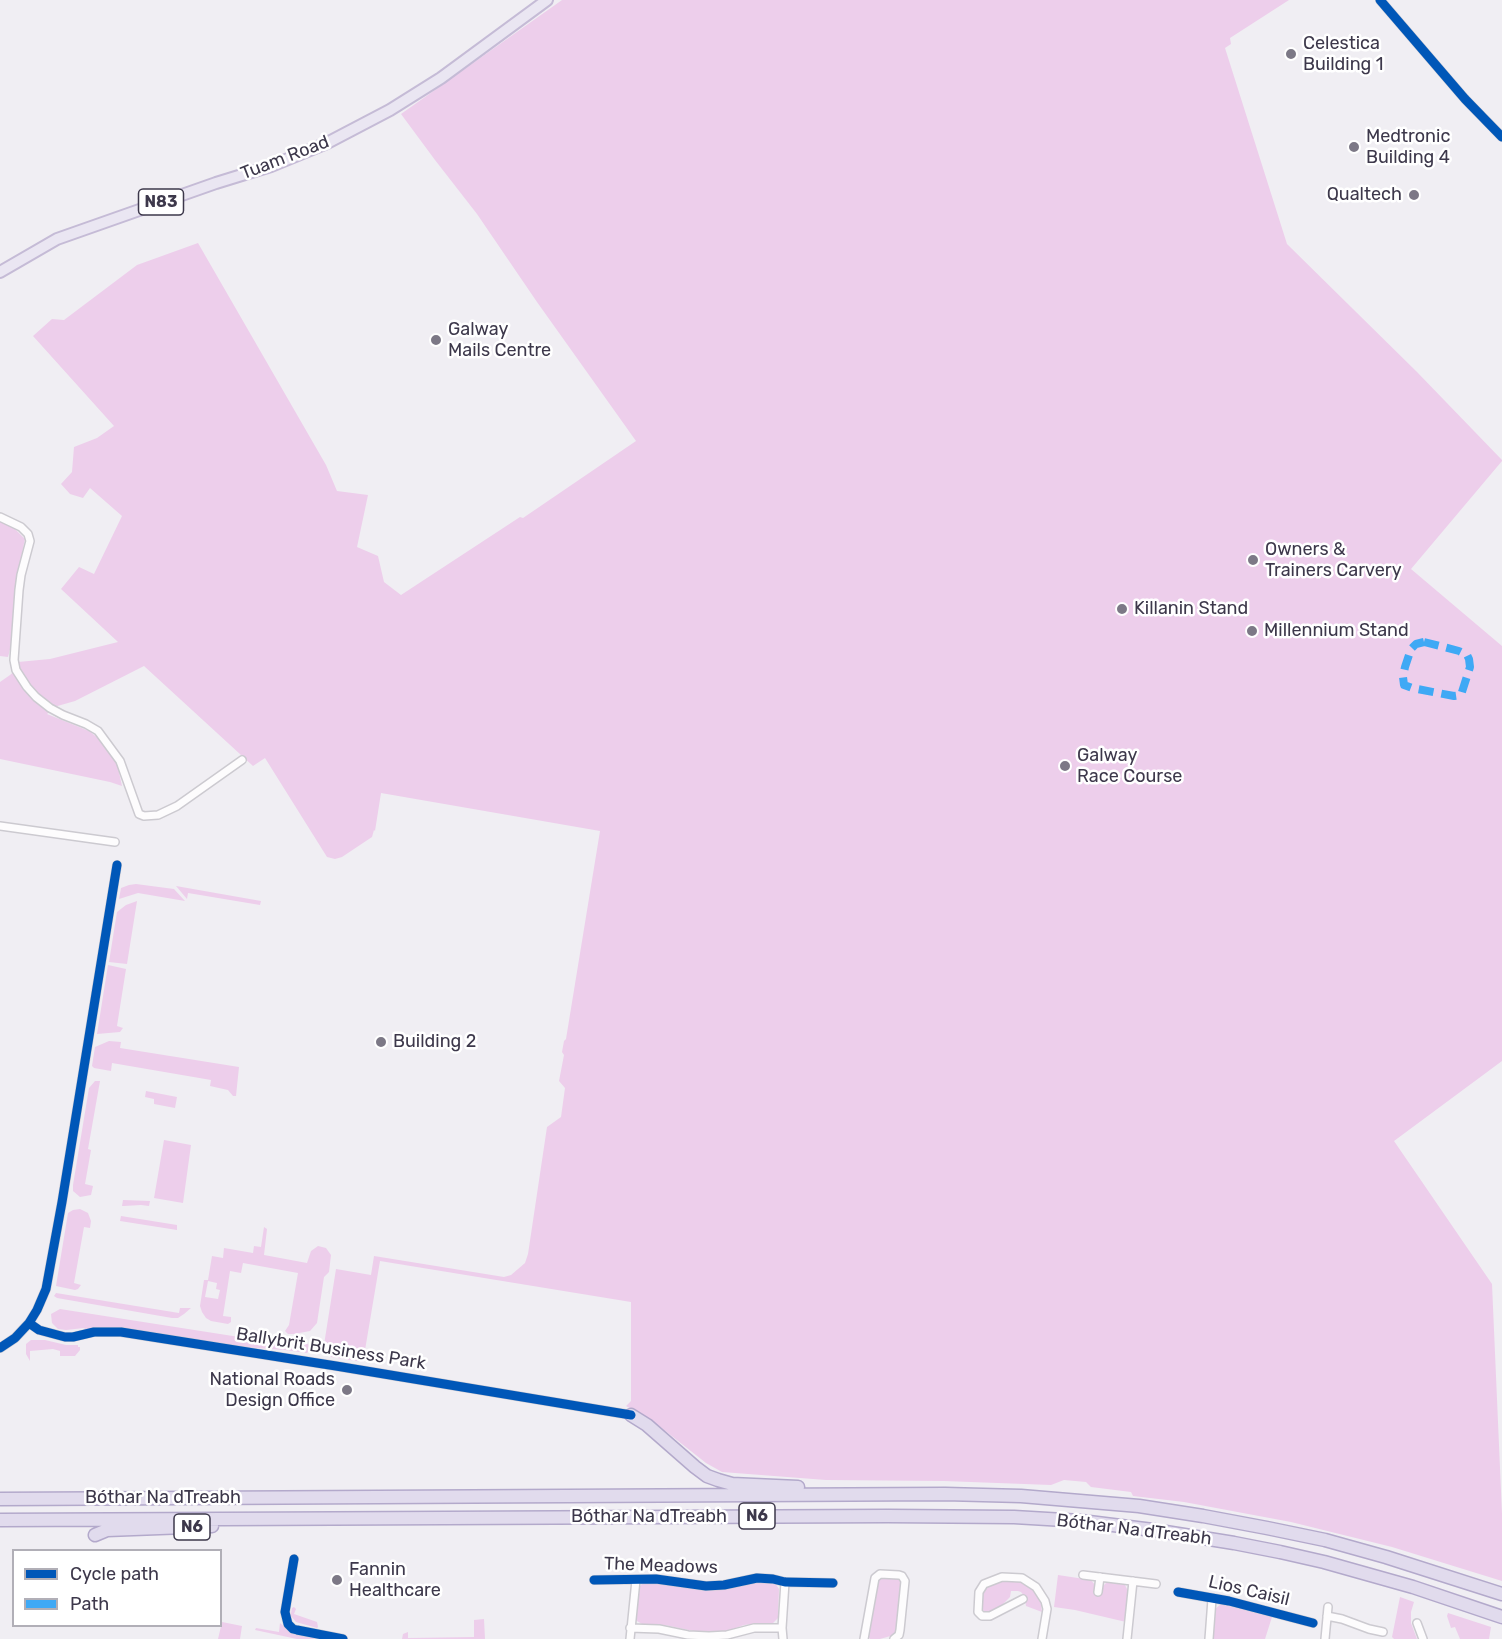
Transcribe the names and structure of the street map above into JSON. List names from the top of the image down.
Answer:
{
  "streets": {
    "highway": ["Bóthar Na dTreabh", "N6"],
    "main road": ["Tuam Road", "N83"],
    "street": ["Ballybrit Business Park", "The Meadows", "Lios Caisil"]
  },
  "crossings": [
    ["Bóthar Na dTreabh", "N6"]
  ],
  "places": [
    "Celestica Building 1",
    "Medtronic Building 4",
    "Qualtech",
    "Galway Mails Centre",
    "Owners & Trainers Carvery",
    "Killanin Stand",
    "Millennium Stand",
    "Galway Race Course",
    "Building 2",
    "National Roads Design Office",
    "Fannin Healthcare"
  ],
  "legend": ["Cycle path", "Path"]
}
